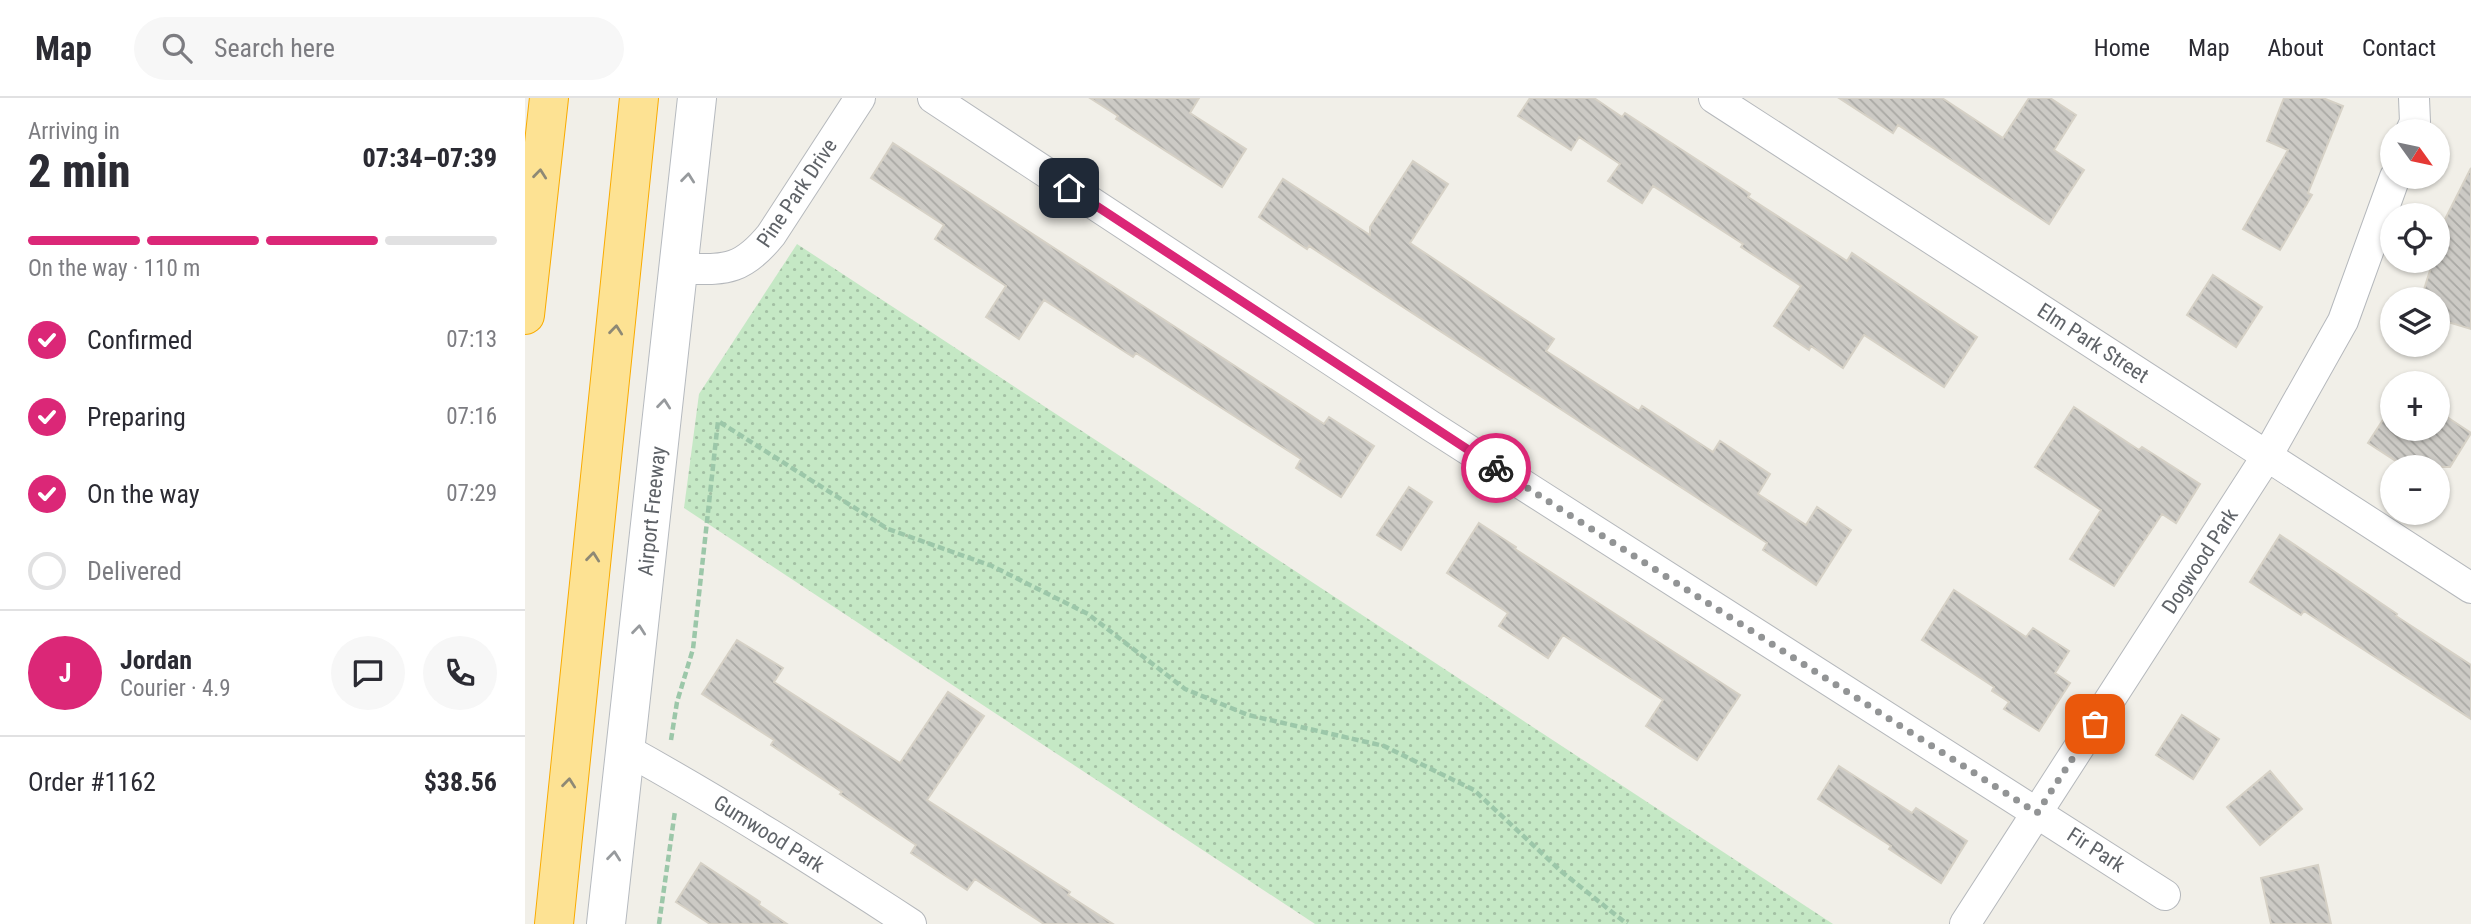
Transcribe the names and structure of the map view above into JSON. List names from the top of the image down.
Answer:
{
  "streets": {
    "main road": ["Airport Freeway"],
    "street": [
      "Pine Park Drive",
      "Elm Park Street",
      "Dogwood Park",
      "Gumwood Park",
      "Fir Park"
    ]
  },
  "crossings": [
    ["Pine Park Drive", "Airport Freeway"],
    ["Elm Park Street", "Dogwood Park"],
    ["Airport Freeway", "Gumwood Park"],
    ["Dogwood Park", "Fir Park"]
  ],
  "one_way": ["Airport Freeway"],
  "north": "bottom right",
  "page": {
    "header": "Map",
    "search": "Search here",
    "nav": [
      "Home",
      "Map",
      "About",
      "Contact"
    ],
    "heading": ["2 min", "Arriving in", "07:34–07:39"],
    "panel": [
      "Jordan",
      "Courier · 4.9",
      "Order #1162",
      "$38.56"
    ],
    "map_buttons": ["+", "−"],
    "bar": "On the way · 110 m",
    "list": [
      ["Confirmed", "07:13"],
      ["Preparing", "07:16"],
      ["On the way", "07:29"],
      "Delivered"
    ],
    "round": "J"
  }
}
